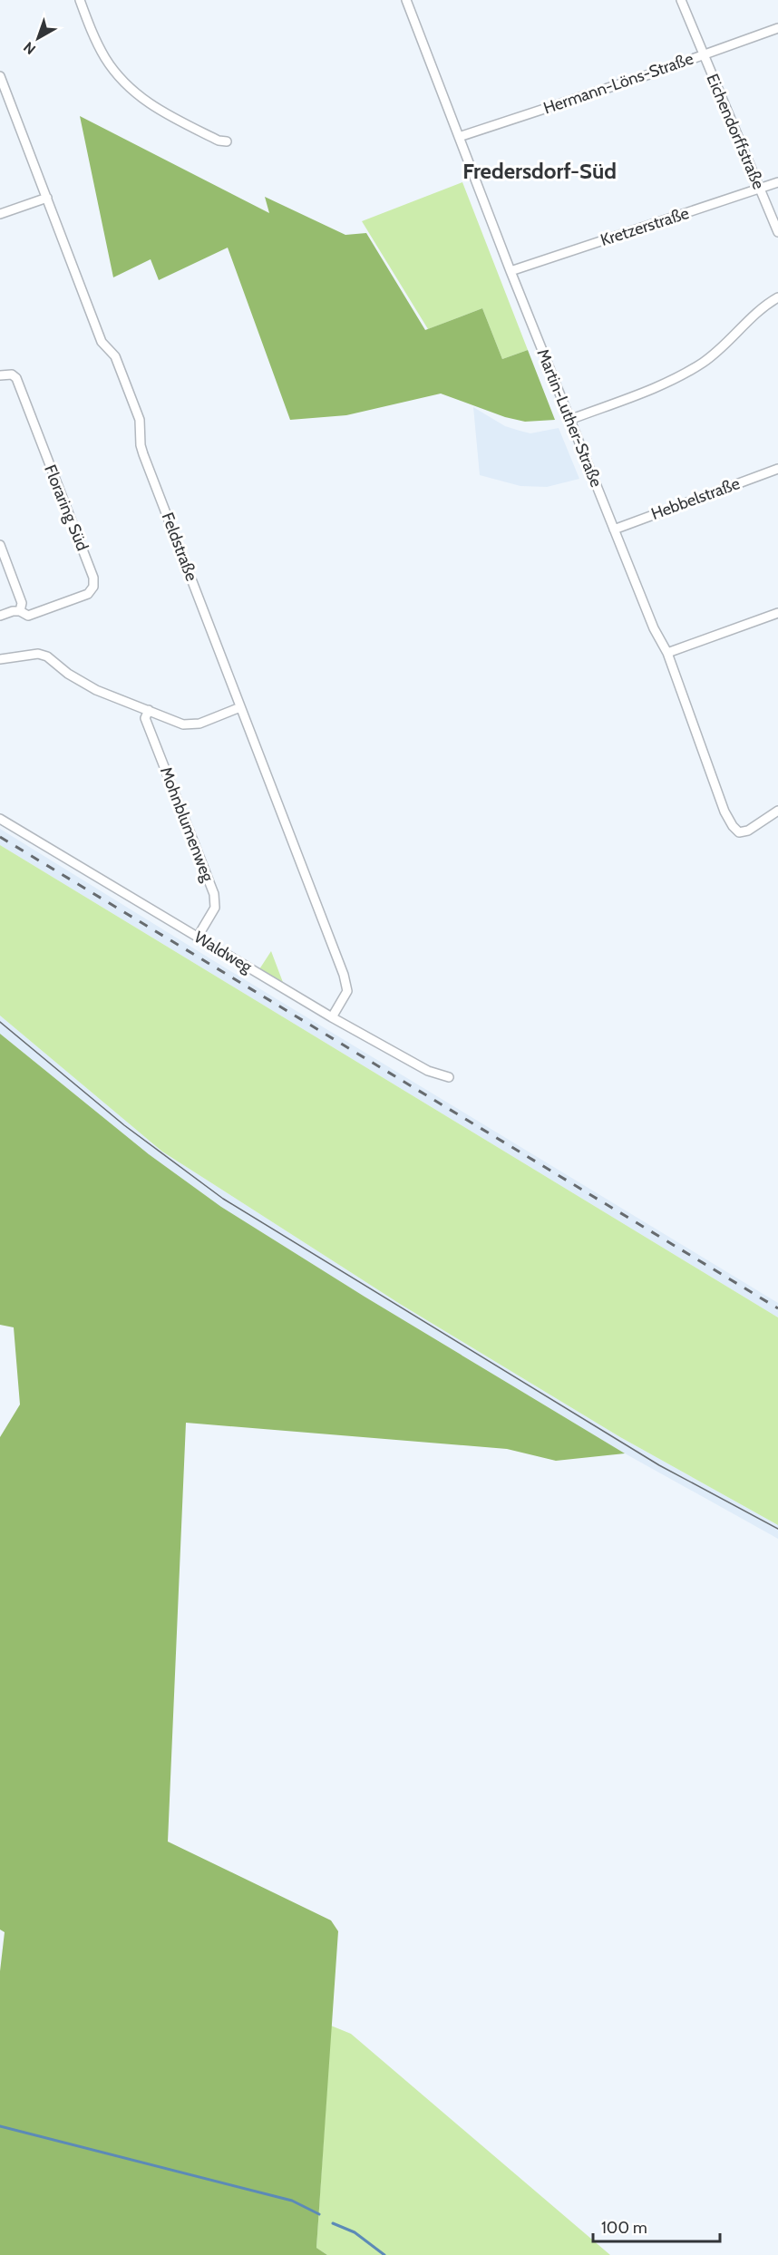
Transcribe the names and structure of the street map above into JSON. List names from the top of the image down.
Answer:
{
  "streets": {
    "street": [
      "Hermann-Löns-Straße",
      "Eichendorffstraße",
      "Kretzerstraße",
      "Martin-Luther-Straße",
      "Hebbelstraße",
      "Floraring Süd",
      "Feldstraße",
      "Mohnblumenweg",
      "Waldweg"
    ]
  },
  "crossings": [
    ["Hermann-Löns-Straße", "Eichendorffstraße"],
    ["Hermann-Löns-Straße", "Martin-Luther-Straße"],
    ["Eichendorffstraße", "Kretzerstraße"],
    ["Kretzerstraße", "Martin-Luther-Straße"],
    ["Martin-Luther-Straße", "Hebbelstraße"],
    ["Feldstraße", "Waldweg"],
    ["Mohnblumenweg", "Waldweg"]
  ],
  "districts": ["Fredersdorf-Süd"],
  "scale_bar": "100 m",
  "north": "bottom left"
}
